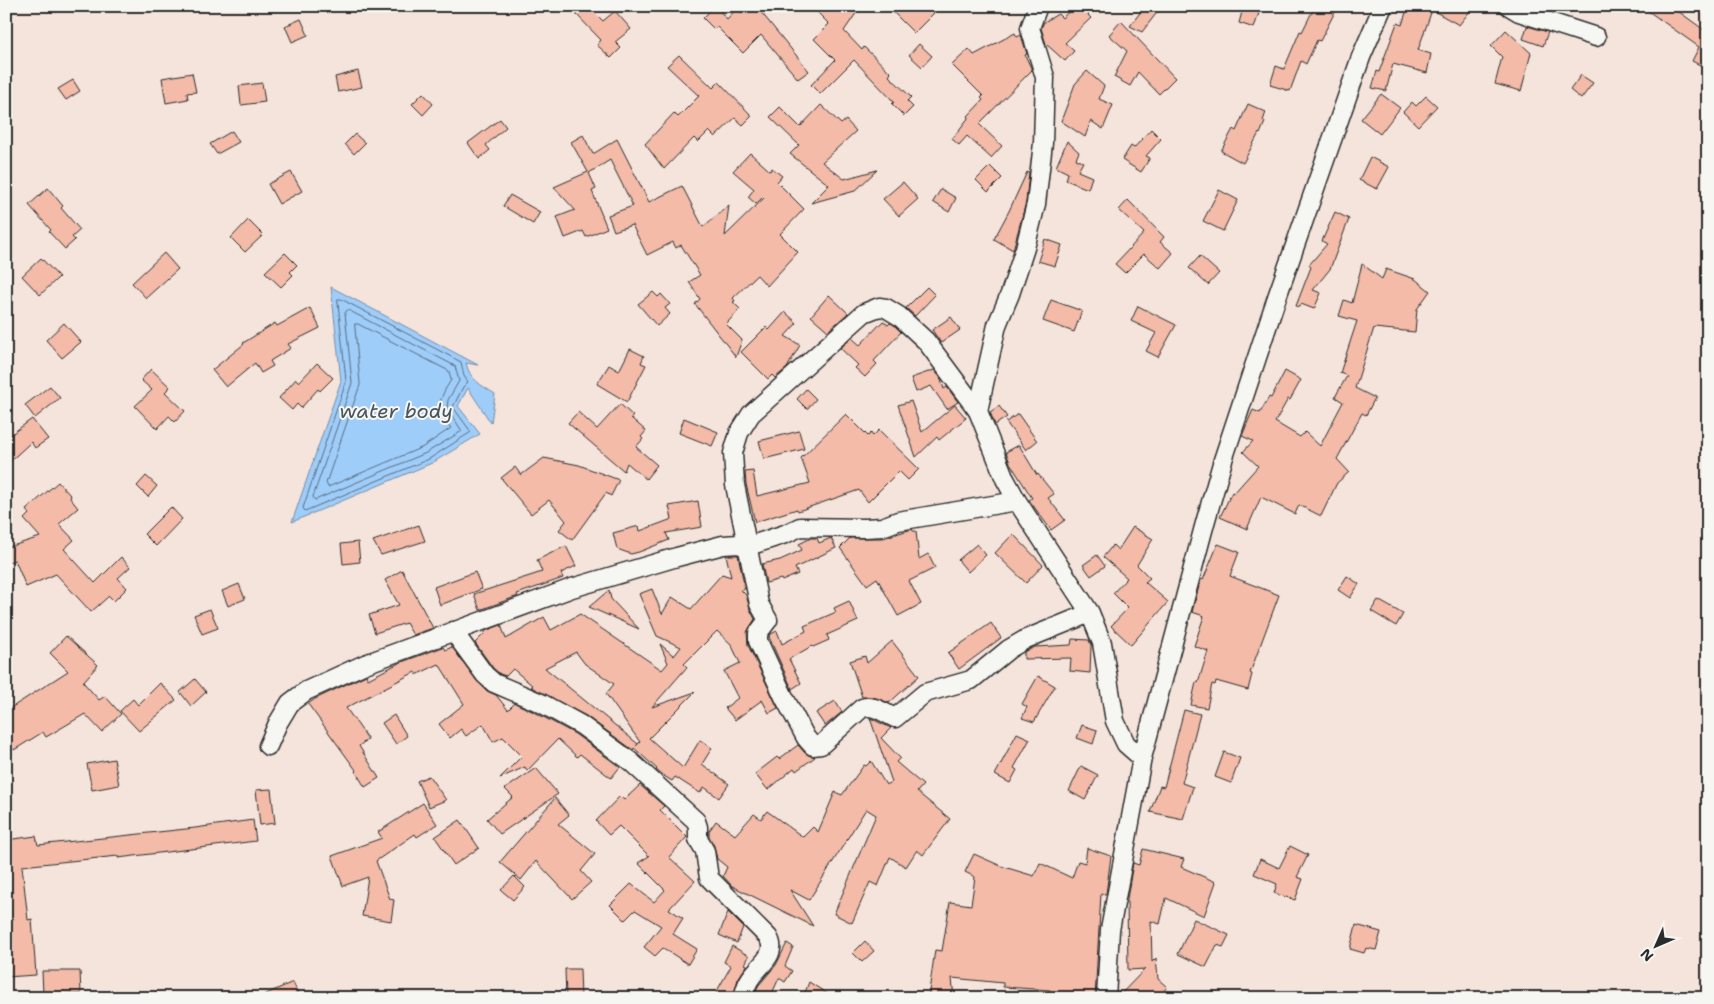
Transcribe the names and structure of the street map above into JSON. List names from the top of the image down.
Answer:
{
  "water": ["water body"],
  "north": "bottom left"
}
